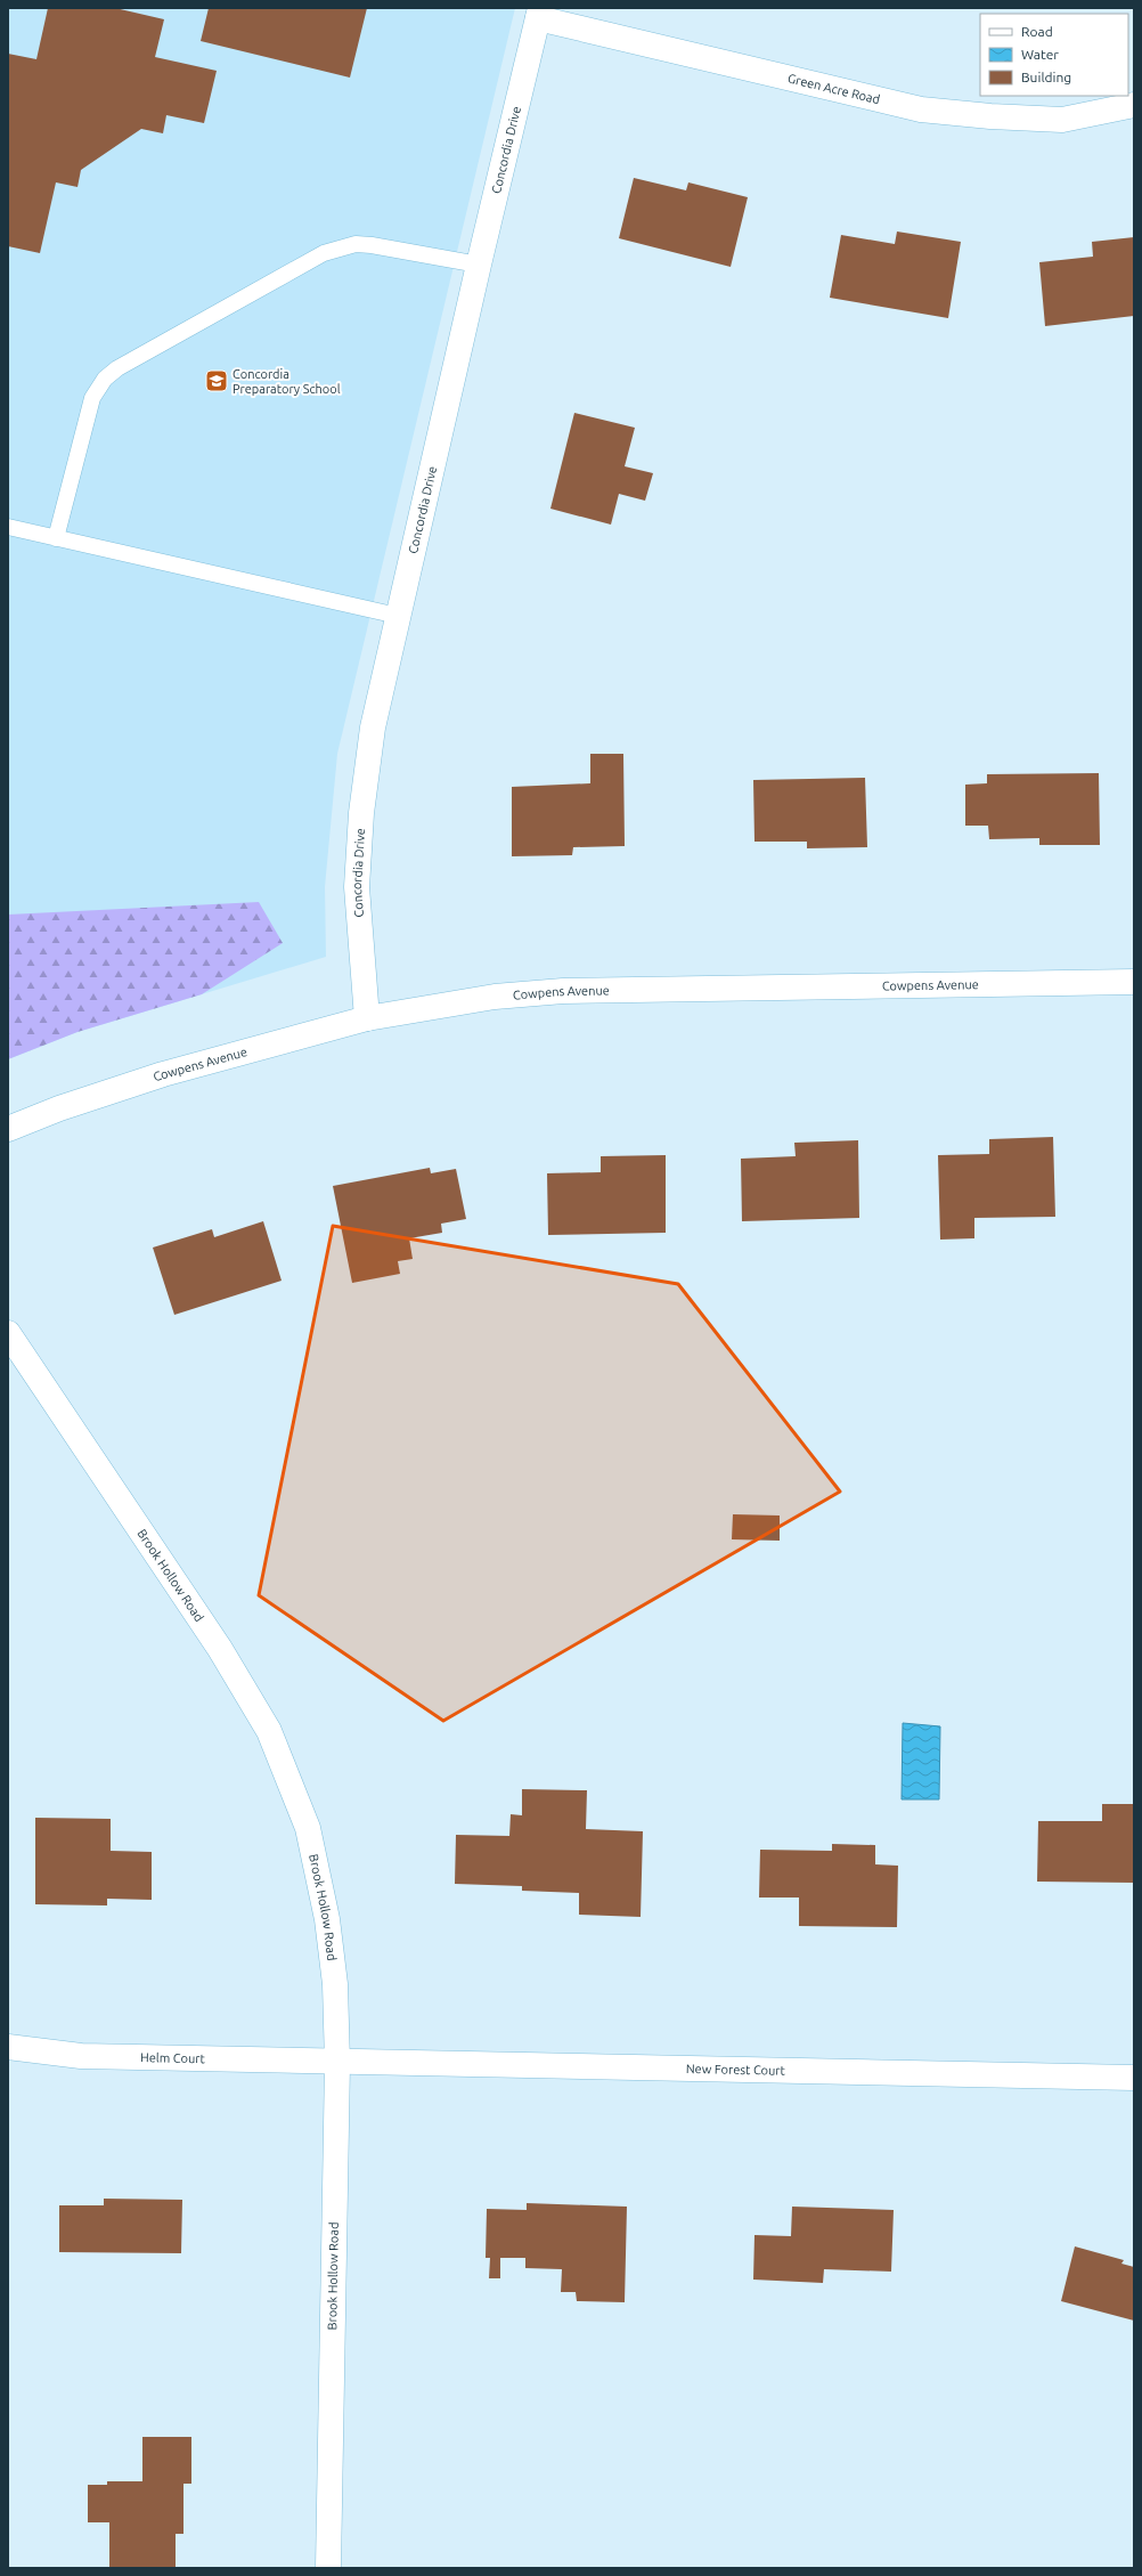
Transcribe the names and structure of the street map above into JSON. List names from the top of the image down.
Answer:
{
  "streets": {
    "street": [
      "Green Acre Road",
      "Concordia Drive",
      "Cowpens Avenue",
      "Brook Hollow Road",
      "Helm Court",
      "New Forest Court"
    ]
  },
  "crossings": [
    ["Green Acre Road", "Concordia Drive"],
    ["Concordia Drive", "Cowpens Avenue"],
    ["Brook Hollow Road", "Helm Court"],
    ["Brook Hollow Road", "New Forest Court"],
    ["Helm Court", "New Forest Court"]
  ],
  "places": {
    "school or university": ["Concordia Preparatory School"]
  },
  "legend": ["Road", "Water", "Building"]
}
